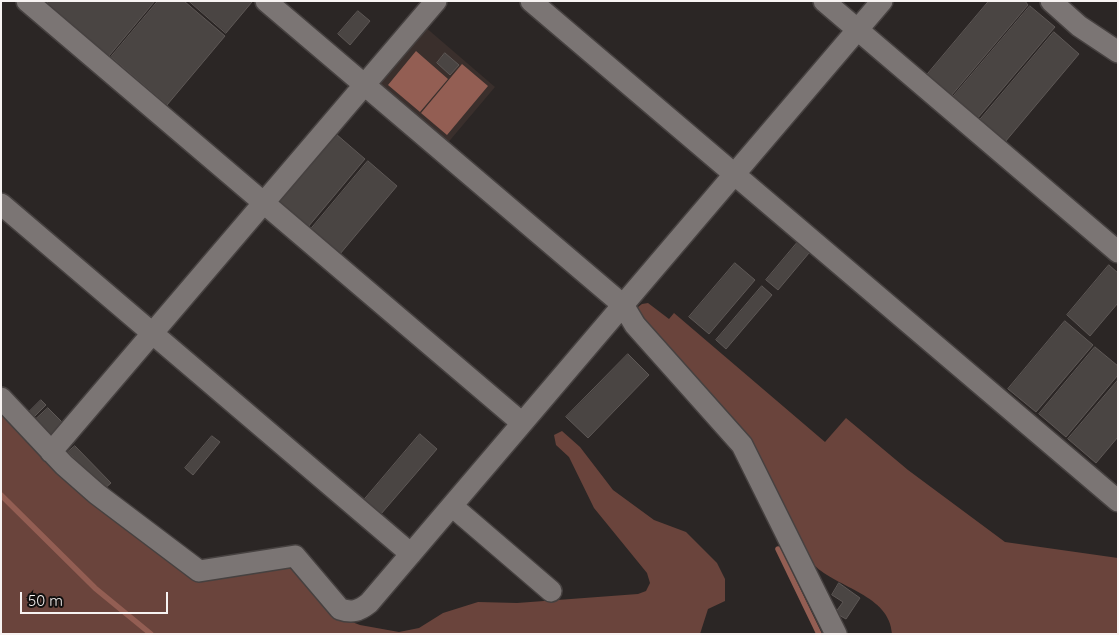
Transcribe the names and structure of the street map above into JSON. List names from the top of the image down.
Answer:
{
  "scale_bar": "50 m"
}
